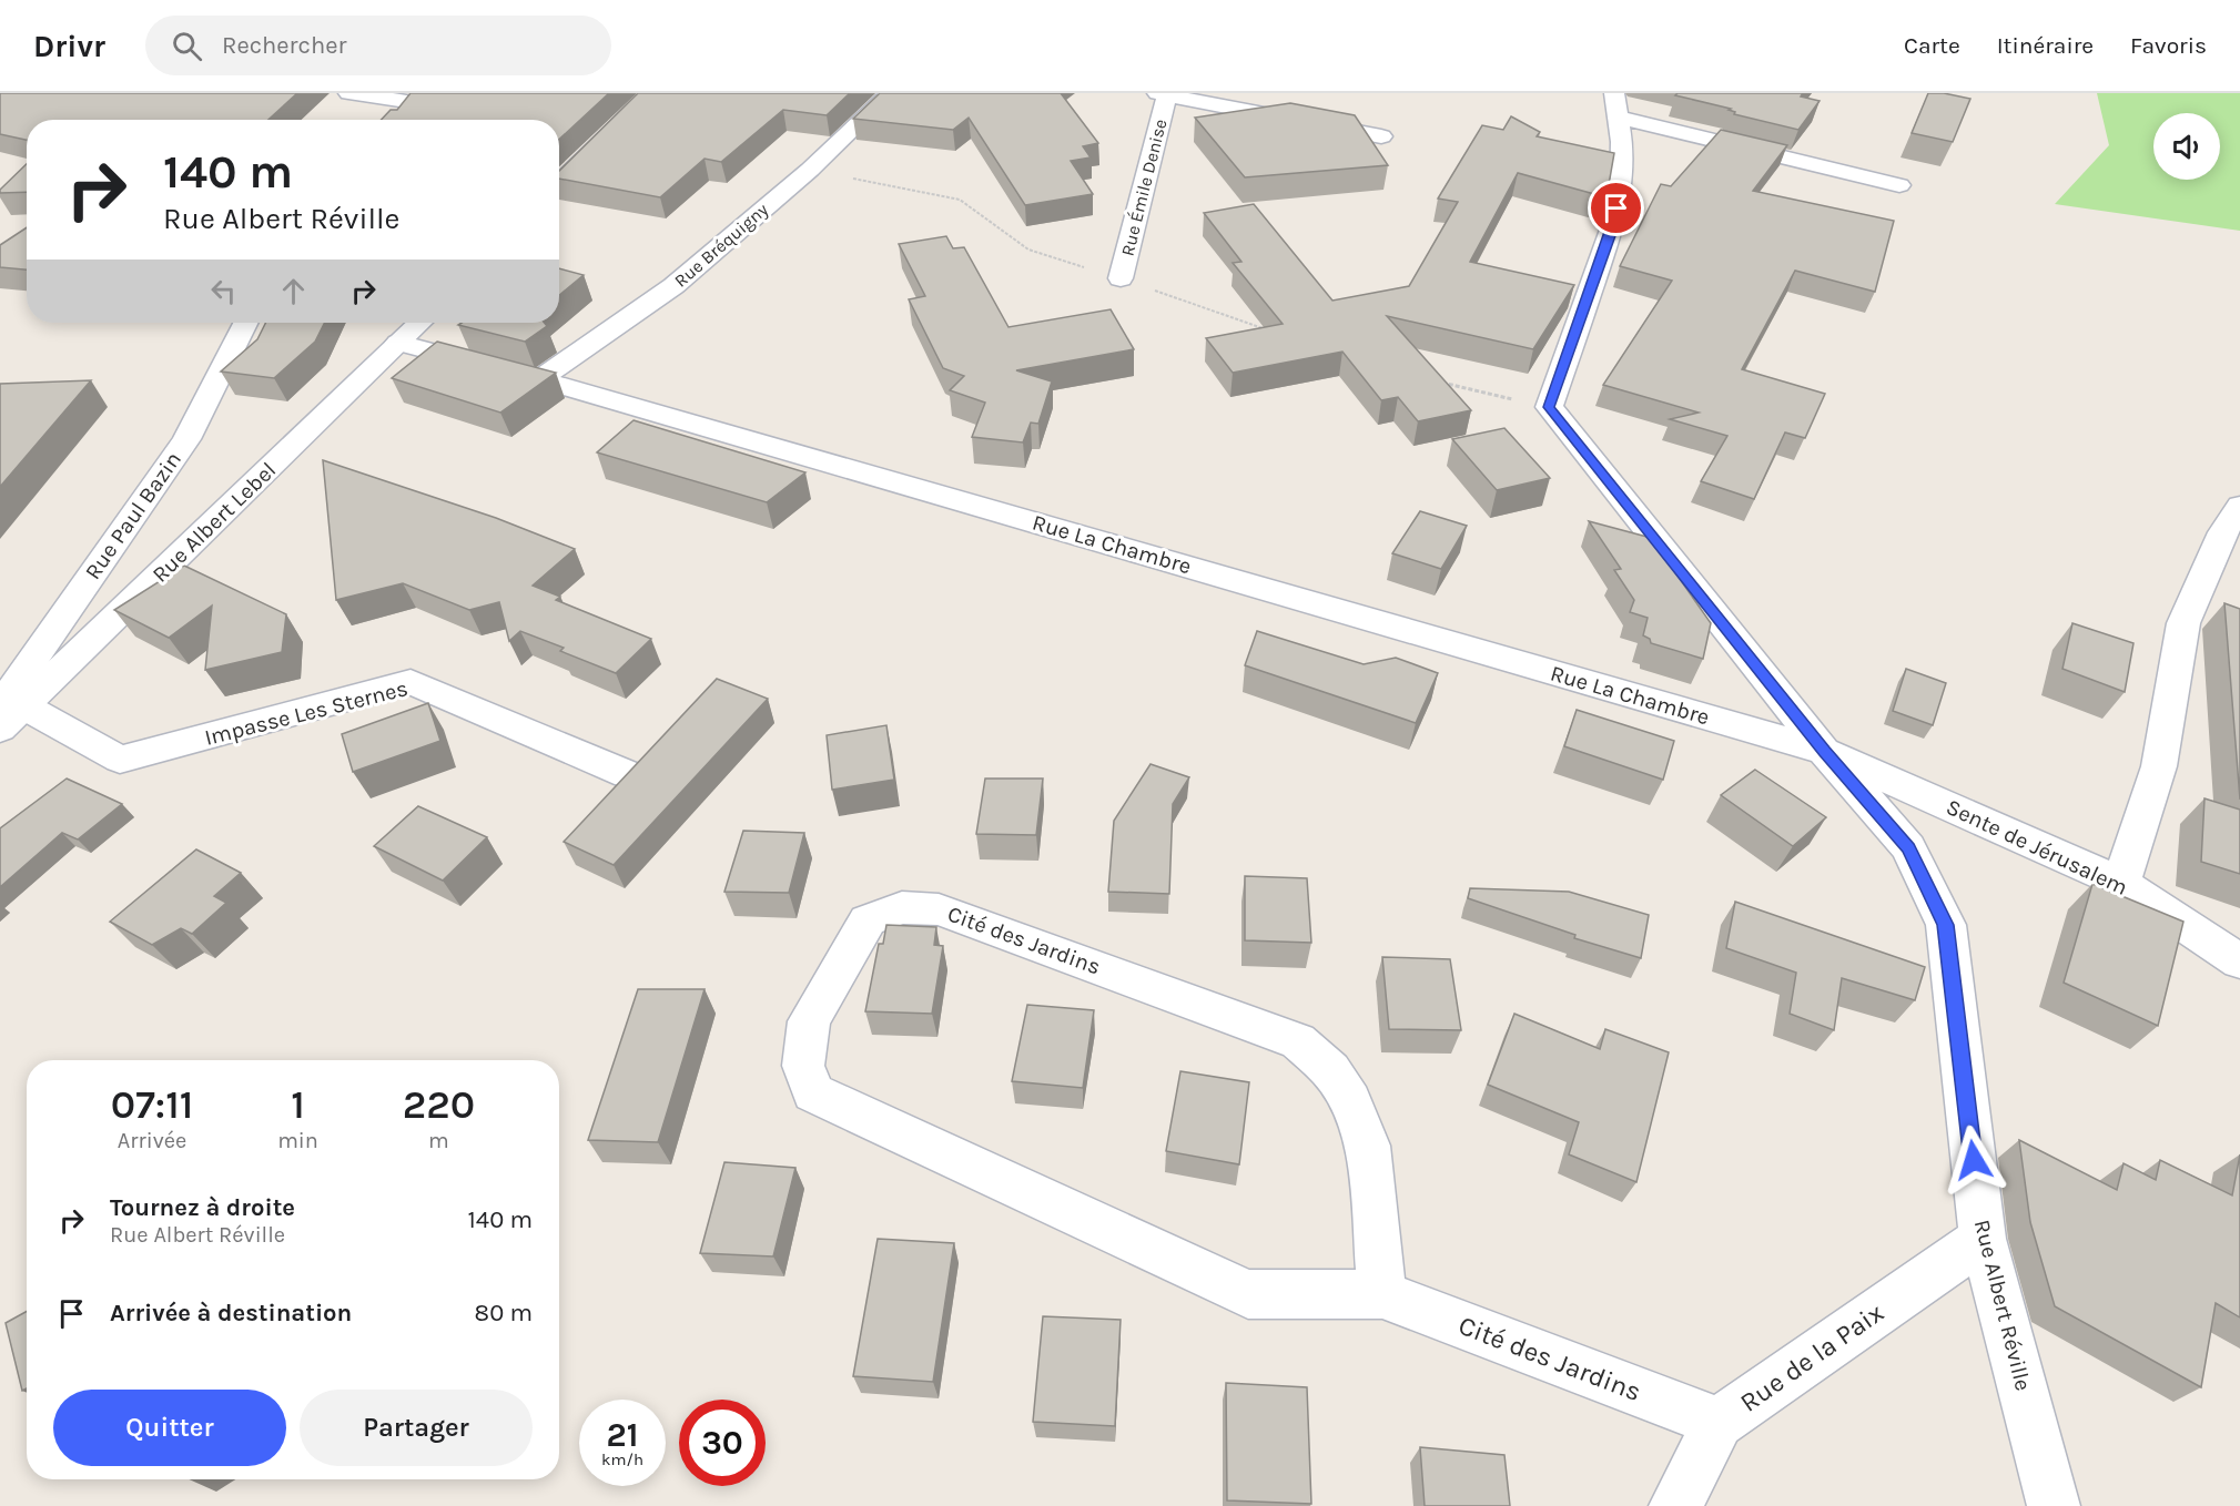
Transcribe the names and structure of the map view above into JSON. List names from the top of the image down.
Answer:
{
  "streets": {
    "street": [
      "Rue Émile Denise",
      "Rue Bréquigny",
      "Rue Paul Bazin",
      "Rue Albert Lebel",
      "Rue La Chambre",
      "Impasse Les Sternes",
      "Sente de Jérusalem",
      "Cité des Jardins",
      "Rue Albert Réville",
      "Rue de la Paix"
    ]
  },
  "crossings": [
    ["Rue Bréquigny", "Rue La Chambre"],
    ["Rue Paul Bazin", "Rue Albert Lebel"],
    ["Rue Paul Bazin", "Impasse Les Sternes"],
    ["Rue Albert Lebel", "Rue La Chambre"],
    ["Rue Albert Lebel", "Impasse Les Sternes"],
    ["Rue La Chambre", "Sente de Jérusalem"],
    ["Rue La Chambre", "Rue Albert Réville"],
    ["Sente de Jérusalem", "Rue Albert Réville"],
    ["Cité des Jardins", "Rue de la Paix"],
    ["Rue Albert Réville", "Rue de la Paix"]
  ],
  "page": {
    "header": "Drivr",
    "search": "Rechercher",
    "nav": ["Carte", "Itinéraire", "Favoris"],
    "turn": ["140 m", "Rue Albert Réville"],
    "eta": [
      "07:11",
      "Arrivée",
      "1",
      "min",
      "220",
      "m"
    ],
    "list": [
      {
        "name": "Tournez à droite",
        "note": "Rue Albert Réville",
        "value": "140 m"
      },
      {
        "name": "Arrivée à destination",
        "value": "80 m"
      }
    ],
    "buttons": ["Quitter", "Partager"],
    "speed": "21 km/h",
    "limit": "30"
  }
}
